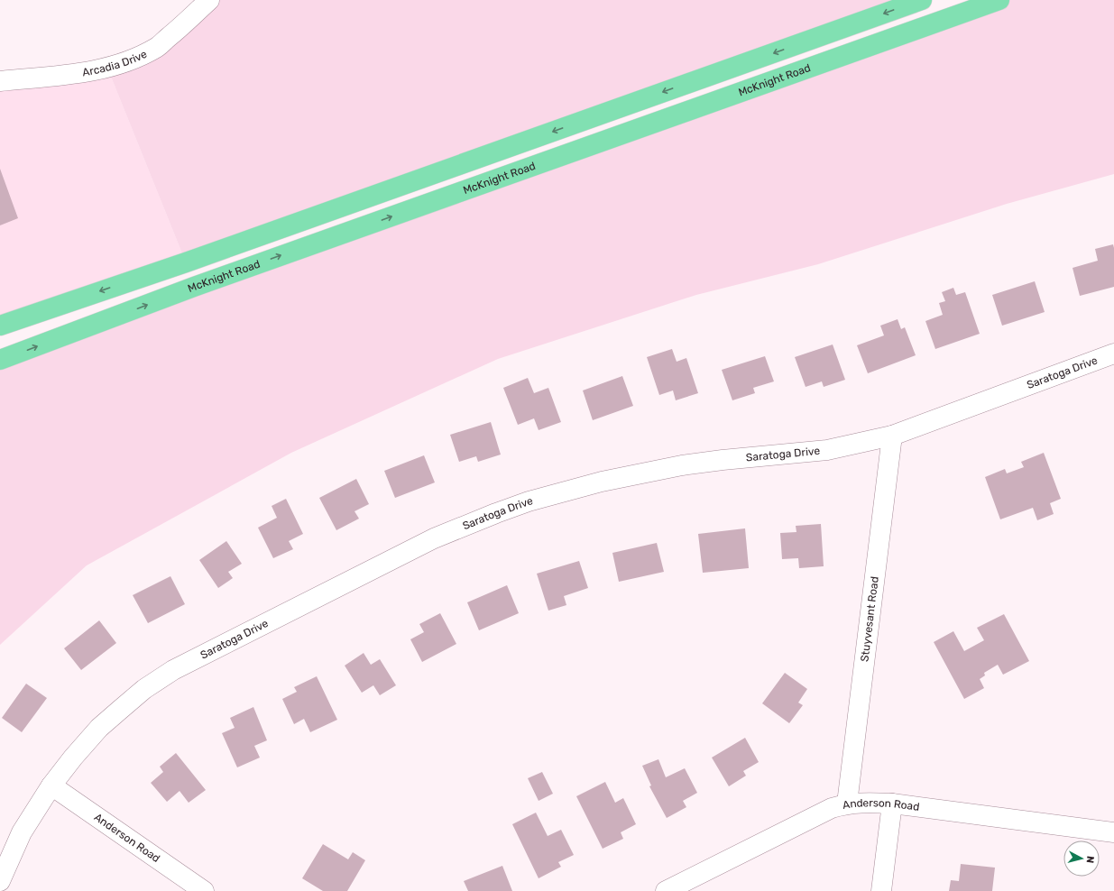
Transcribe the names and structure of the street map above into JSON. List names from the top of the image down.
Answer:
{
  "streets": {
    "highway": ["McKnight Road"],
    "street": [
      "Arcadia Drive",
      "Saratoga Drive",
      "Stuyvesant Road",
      "Anderson Road"
    ]
  },
  "crossings": [
    ["Saratoga Drive", "Stuyvesant Road"],
    ["Saratoga Drive", "Anderson Road"],
    ["Stuyvesant Road", "Anderson Road"]
  ],
  "north": "right"
}
